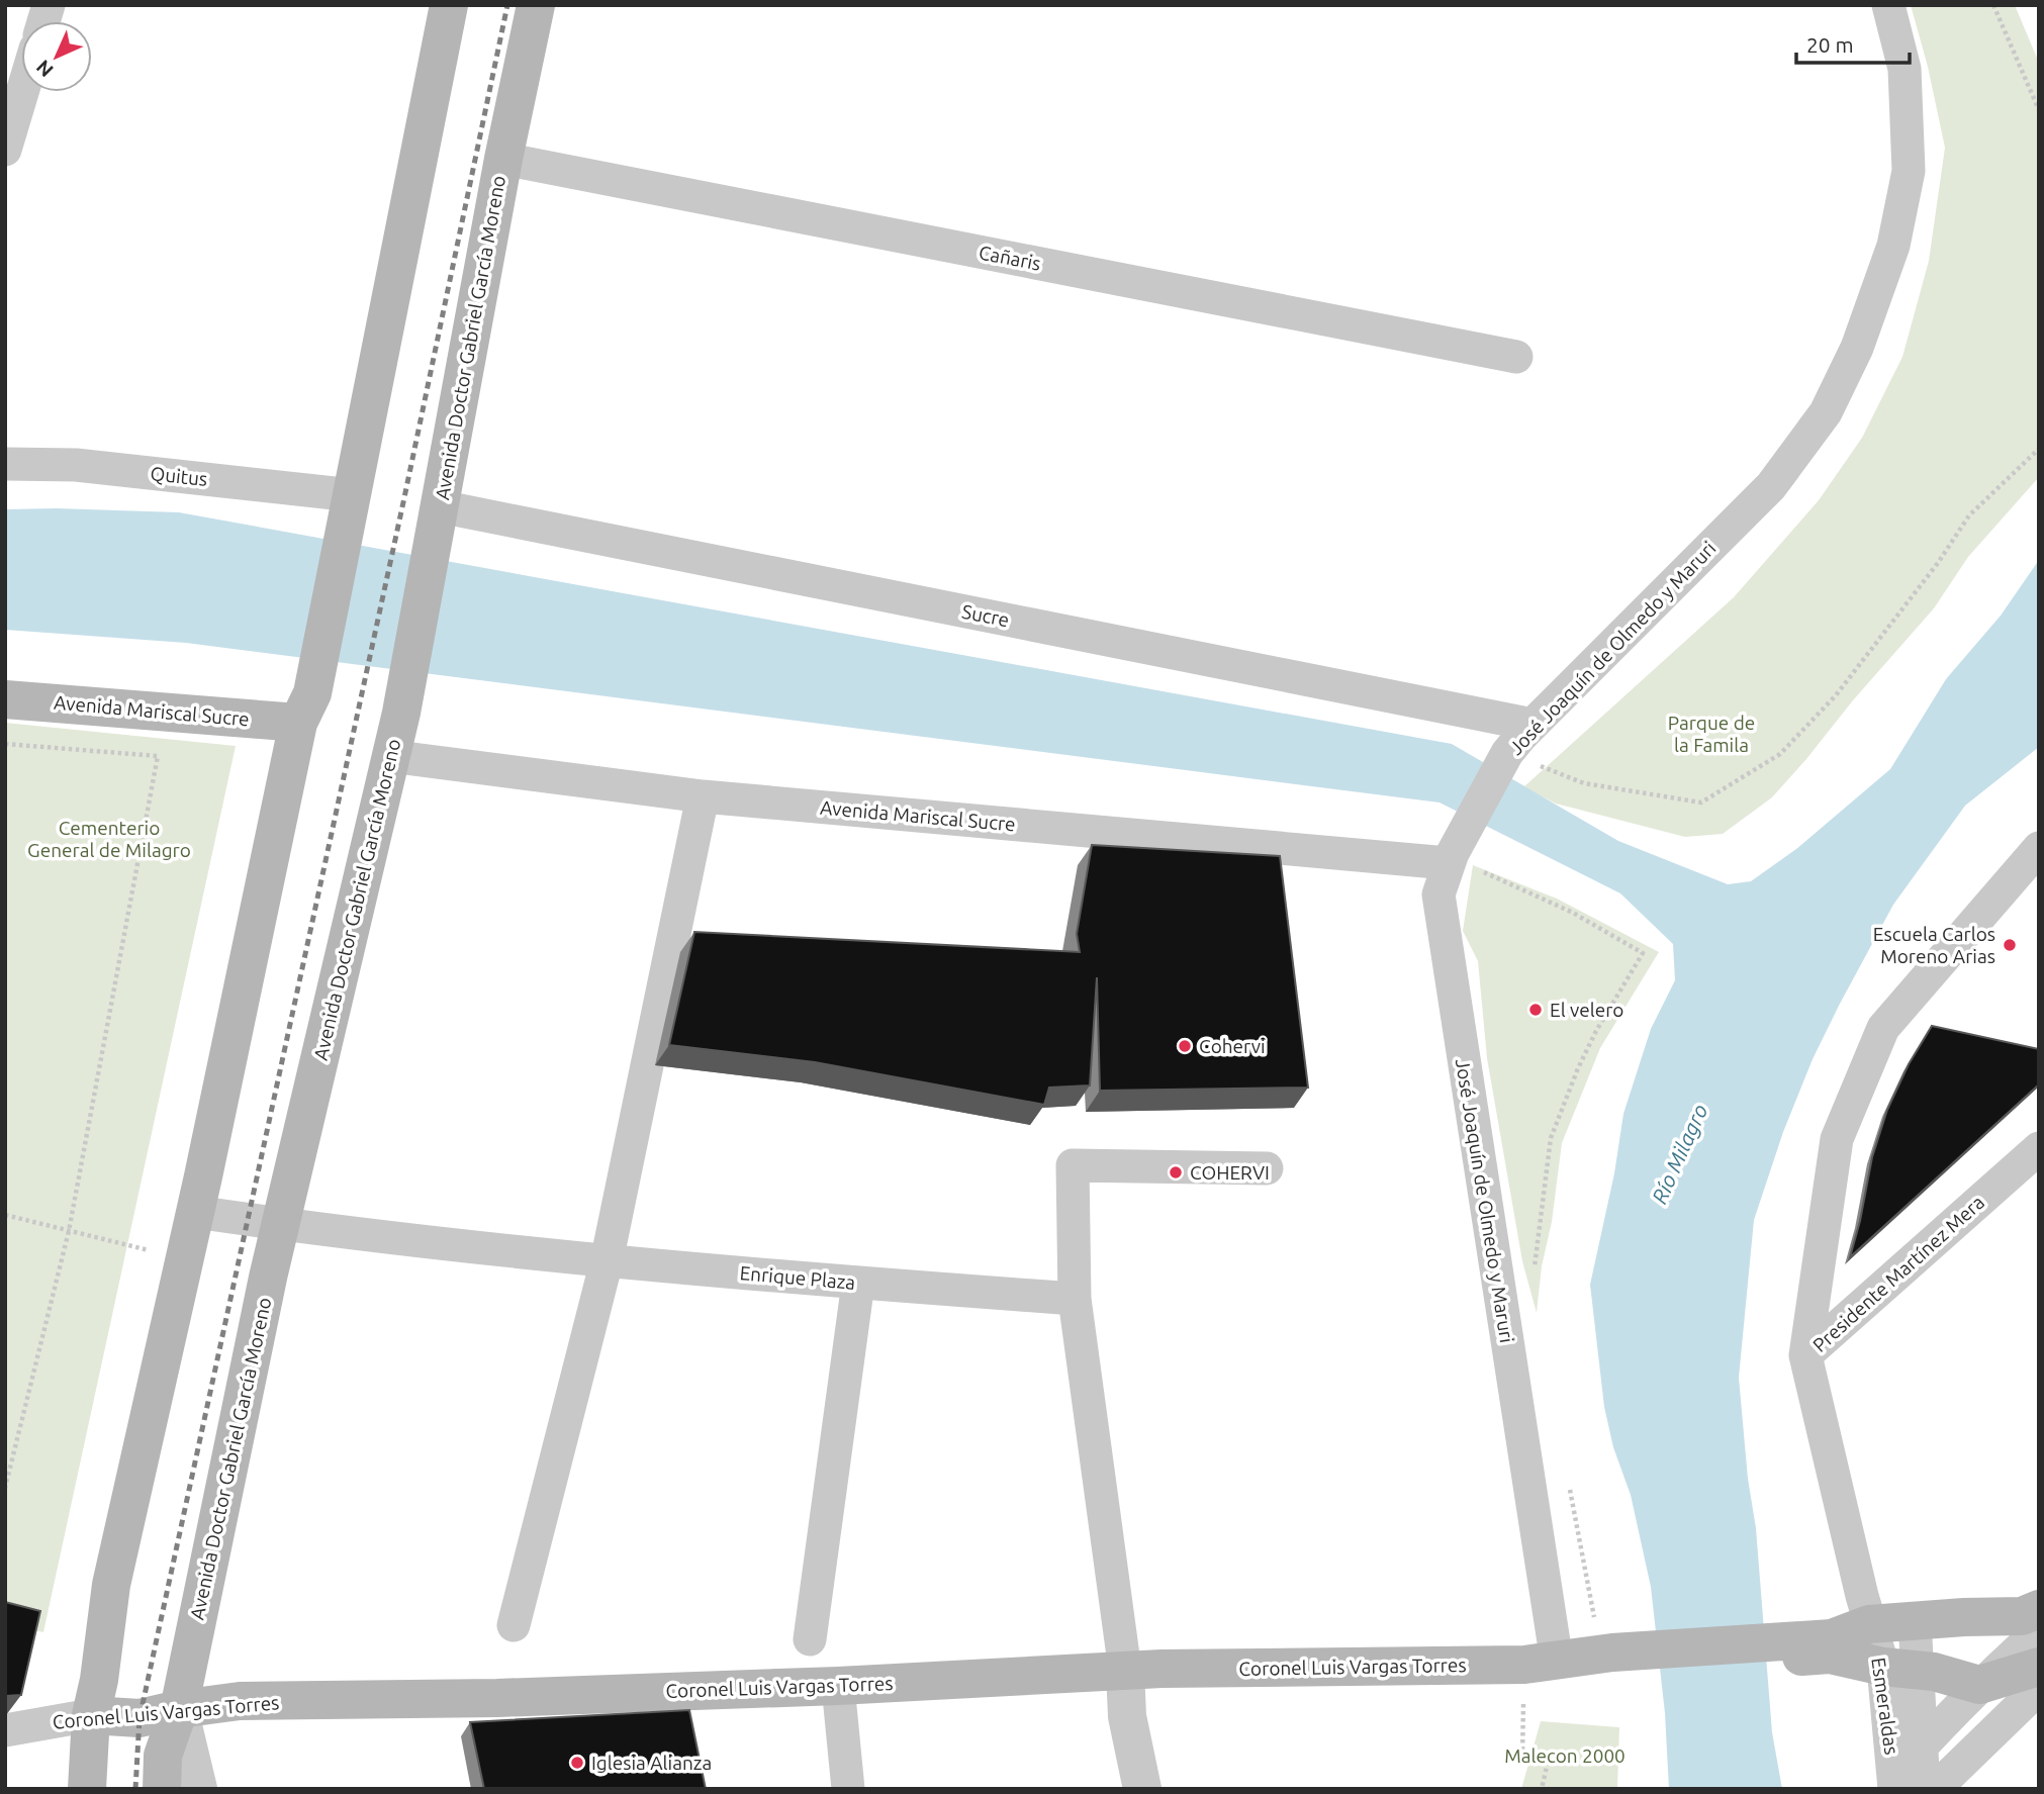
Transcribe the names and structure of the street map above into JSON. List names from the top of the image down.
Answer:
{
  "streets": {
    "main road": ["Avenida Doctor Gabriel García Moreno", "Avenida Mariscal Sucre", "Coronel Luis Vargas Torres"],
    "street": [
      "Cañaris",
      "Quitus",
      "Sucre",
      "José Joaquín de Olmedo y Maruri",
      "Presidente Martínez Mera",
      "Enrique Plaza",
      "Esmeraldas"
    ]
  },
  "crossings": [
    ["Cañaris", "Avenida Doctor Gabriel García Moreno"],
    ["Avenida Doctor Gabriel García Moreno", "Sucre"],
    ["Avenida Doctor Gabriel García Moreno", "Avenida Mariscal Sucre"],
    ["Avenida Doctor Gabriel García Moreno", "Enrique Plaza"],
    ["Avenida Doctor Gabriel García Moreno", "Coronel Luis Vargas Torres"],
    ["Sucre", "José Joaquín de Olmedo y Maruri"],
    ["José Joaquín de Olmedo y Maruri", "Avenida Mariscal Sucre"],
    ["José Joaquín de Olmedo y Maruri", "Coronel Luis Vargas Torres"],
    ["Presidente Martínez Mera", "Esmeraldas"]
  ],
  "water": ["Río Milagro"],
  "parks": ["Parque de la Famila", "Cementerio General de Milagro", "Malecon 2000"],
  "places": [
    "Escuela Carlos Moreno Arias",
    "El velero",
    "Cohervi",
    "COHERVI",
    "Iglesia Alianza"
  ],
  "scale_bar": "20 m",
  "north": "bottom left"
}
